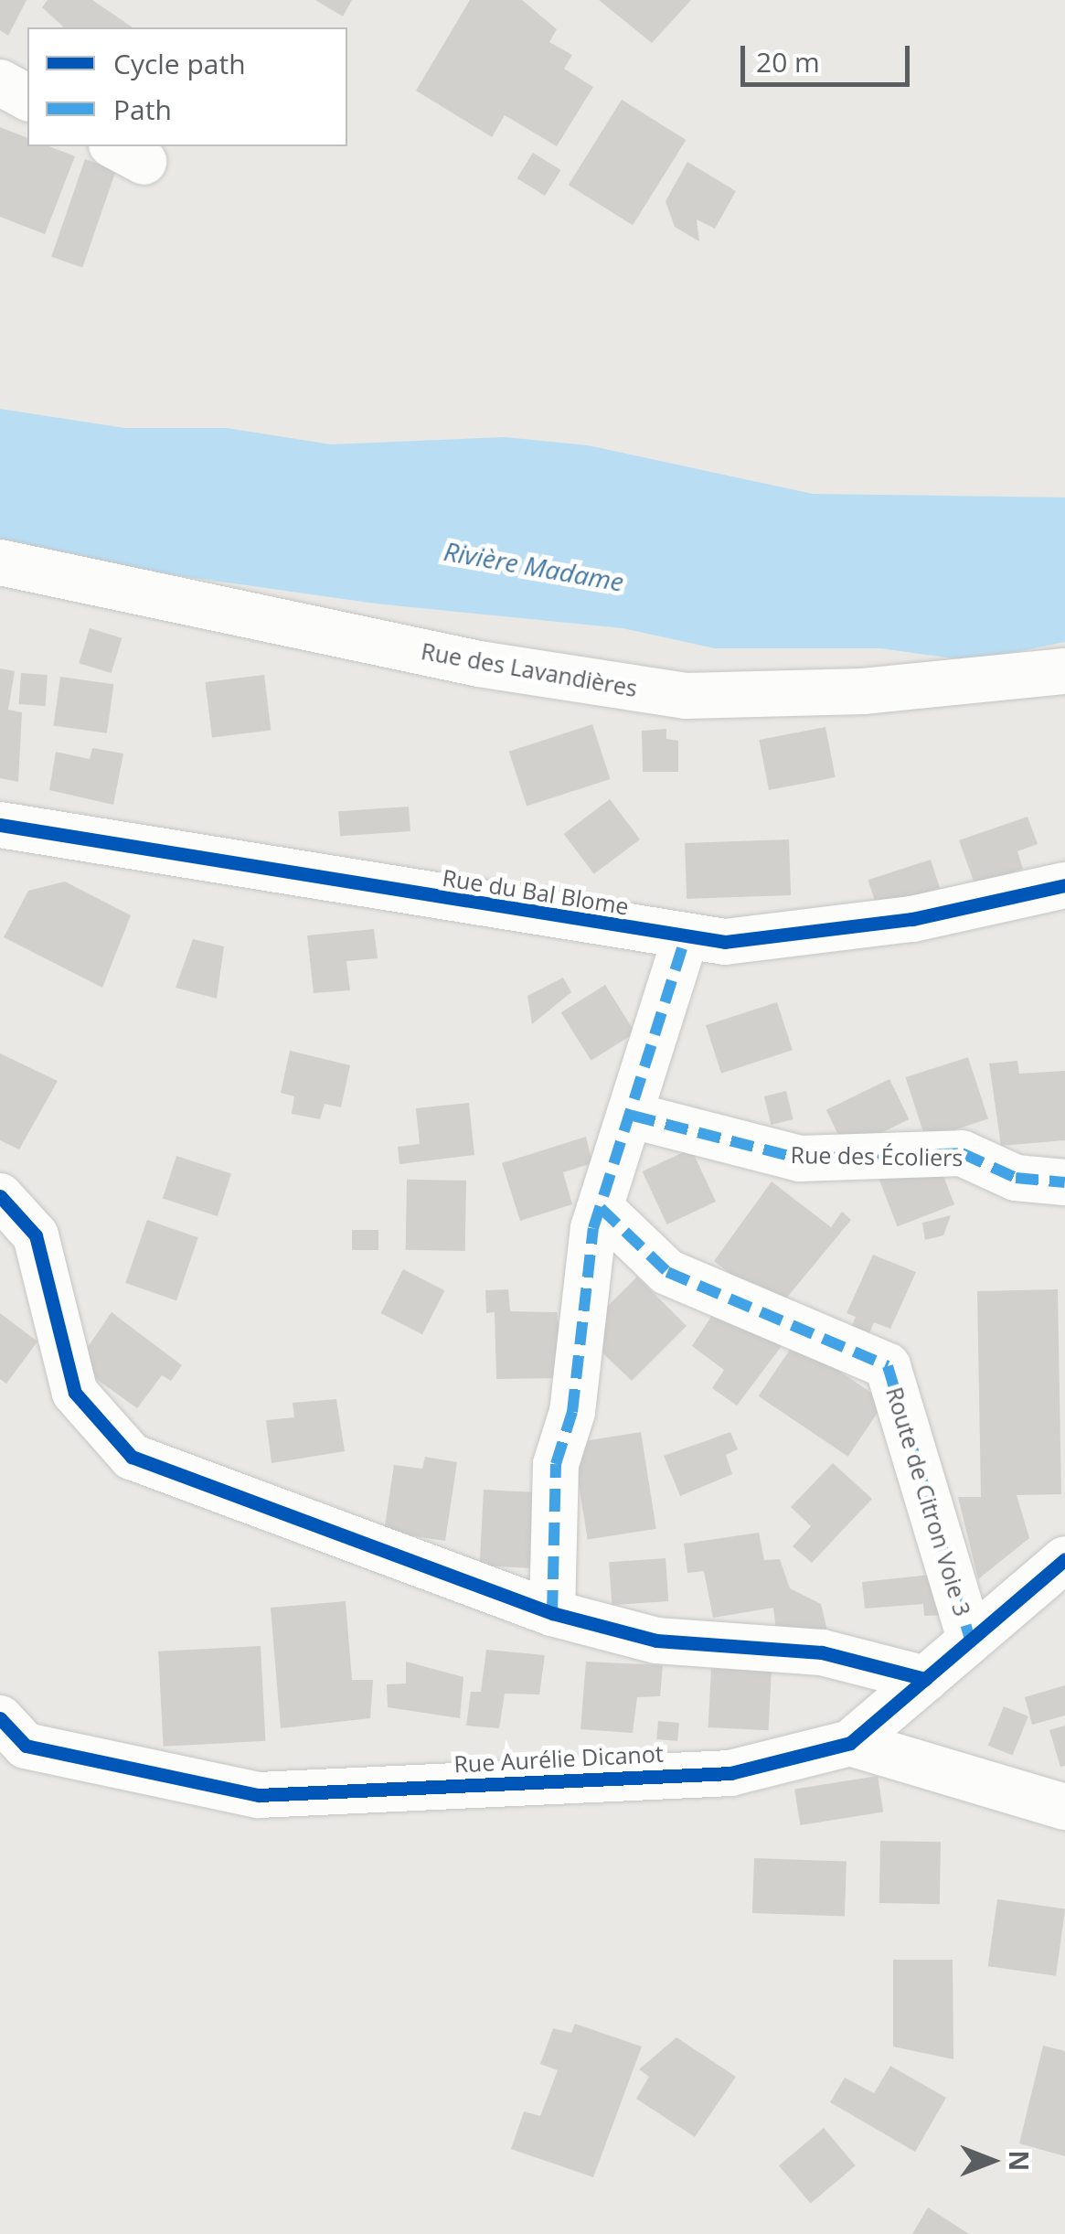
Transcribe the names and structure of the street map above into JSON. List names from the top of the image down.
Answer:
{
  "streets": {
    "street": [
      "Rue des Lavandières",
      "Rue du Bal Blome",
      "Rue des Écoliers",
      "Route de Citron Voie 3",
      "Rue Aurélie Dicanot"
    ]
  },
  "crossings": [
    ["Route de Citron Voie 3", "Rue Aurélie Dicanot"]
  ],
  "water": ["Rivière Madame"],
  "legend": ["Cycle path", "Path"],
  "scale_bar": "20 m",
  "north": "right"
}
